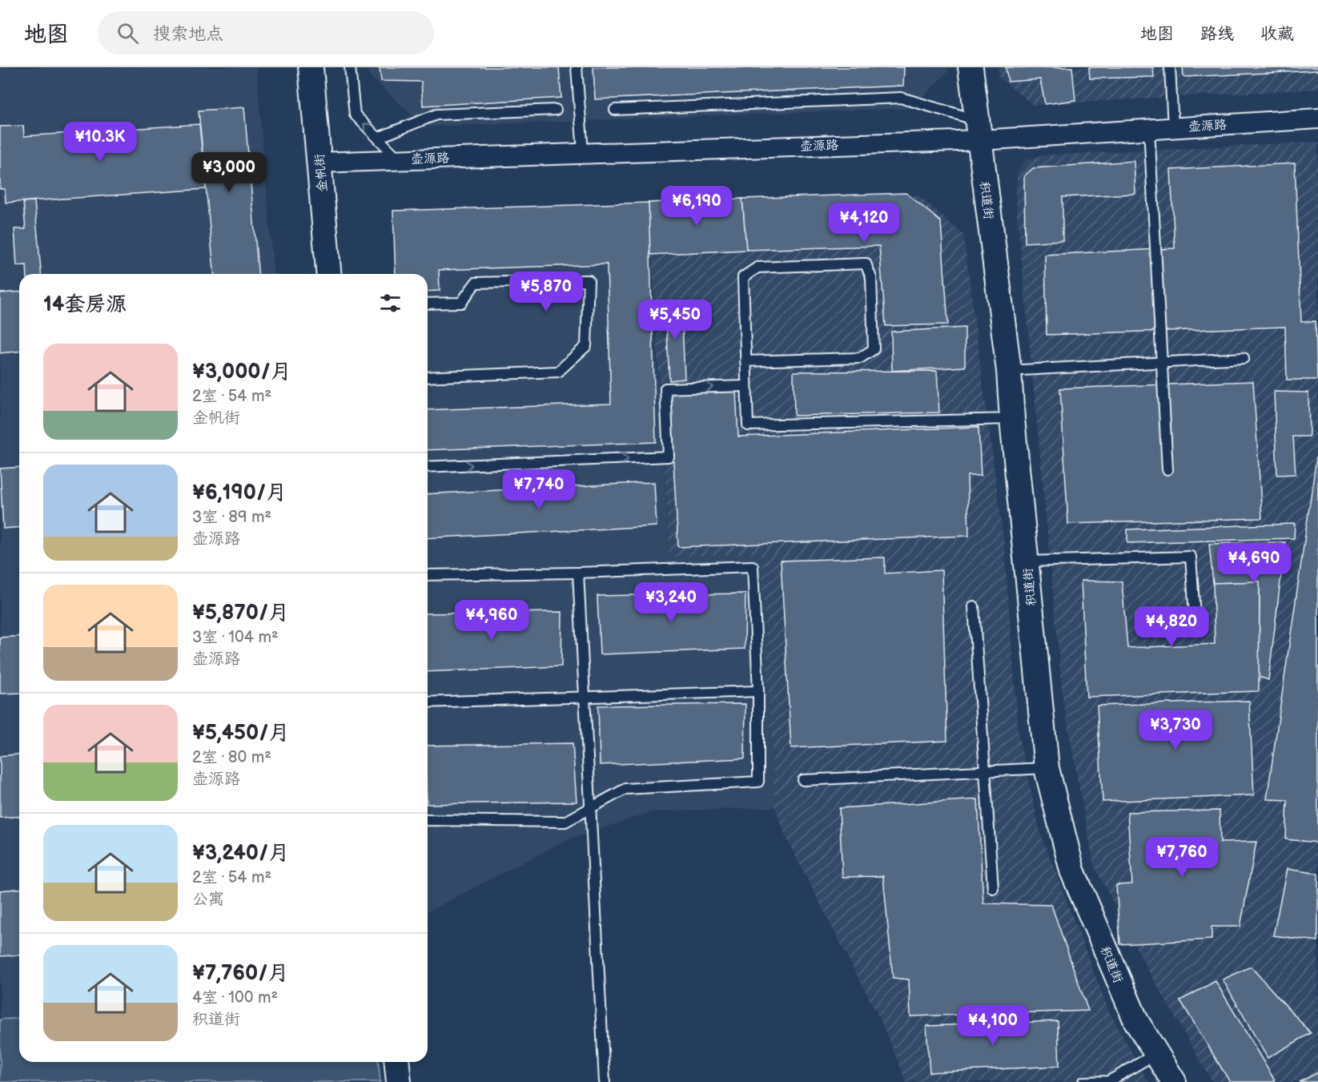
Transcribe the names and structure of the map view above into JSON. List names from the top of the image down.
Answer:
{
  "streets": {
    "street": ["壶源路", "金帆街", "积道街"]
  },
  "crossings": [
    ["壶源路", "金帆街"],
    ["壶源路", "积道街"]
  ],
  "page": {
    "header": "地图",
    "search": "搜索地点",
    "nav": ["地图", "路线", "收藏"],
    "price": [
      "¥10.3K",
      "¥3,000",
      "¥6,190",
      "¥4,120",
      "¥5,870",
      "¥5,450",
      "¥7,740",
      "¥4,690",
      "¥3,240",
      "¥4,960",
      "¥4,820",
      "¥3,730",
      "¥7,760",
      "¥4,100"
    ],
    "heading": "14套房源",
    "list": [
      {
        "name": "¥3,000/月",
        "note": "2室 · 54 m² · 金帆街"
      },
      {
        "name": "¥6,190/月",
        "note": "3室 · 89 m² · 壶源路"
      },
      {
        "name": "¥5,870/月",
        "note": "3室 · 104 m² · 壶源路"
      },
      {
        "name": "¥5,450/月",
        "note": "2室 · 80 m² · 壶源路"
      },
      {
        "name": "¥3,240/月",
        "note": "2室 · 54 m² · 公寓"
      },
      {
        "name": "¥7,760/月",
        "note": "4室 · 100 m² · 积道街"
      }
    ]
  }
}
